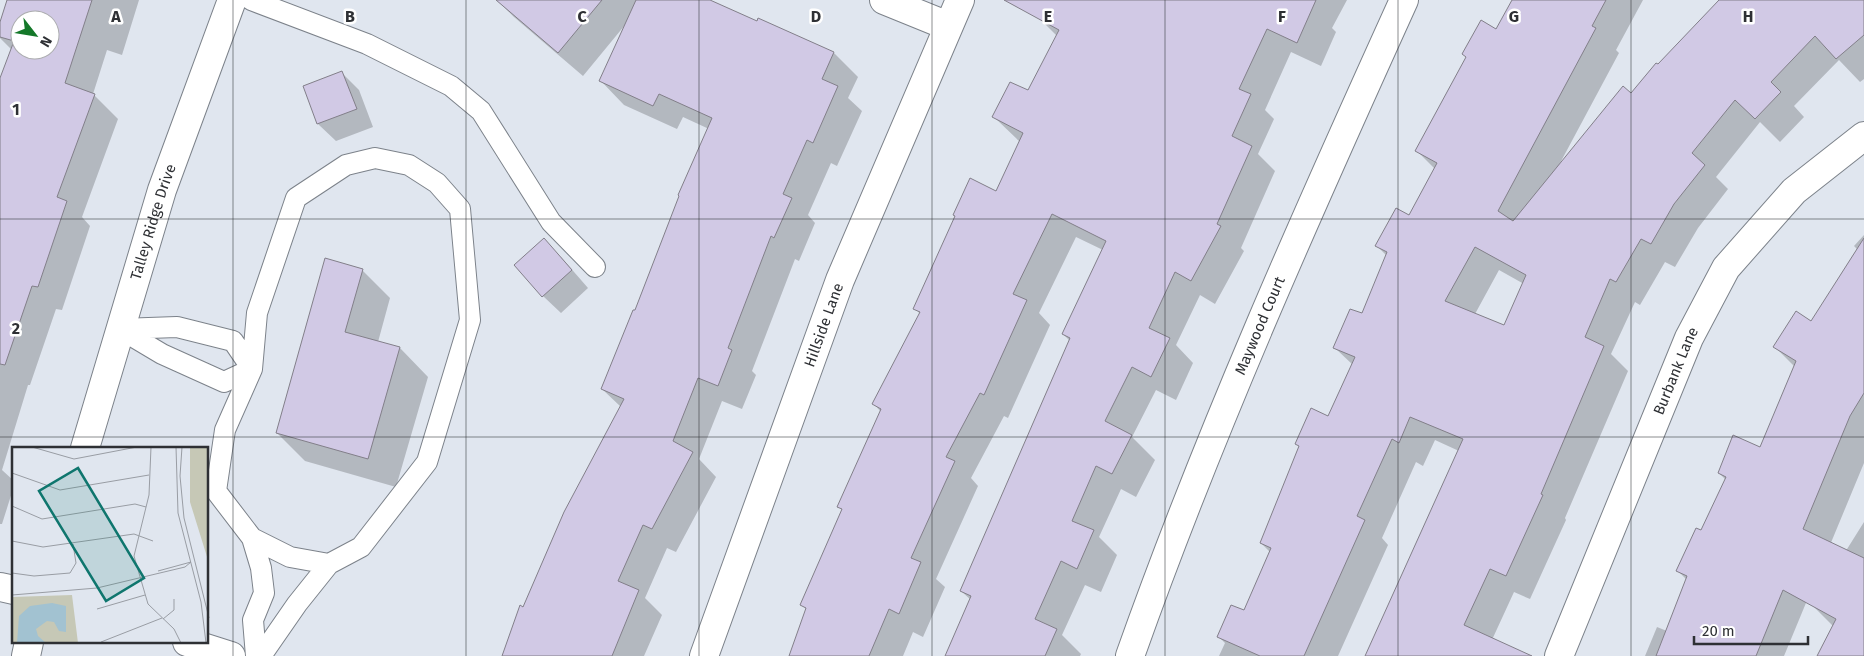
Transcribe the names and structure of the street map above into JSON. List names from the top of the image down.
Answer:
{
  "streets": {
    "street": [
      "Talley Ridge Drive",
      "Hillside Lane",
      "Maywood Court",
      "Burbank Lane"
    ]
  },
  "scale_bar": "20 m",
  "north": "bottom right",
  "grid": {
    "columns": [
      "A",
      "B",
      "C",
      "D",
      "E",
      "F",
      "G",
      "H"
    ],
    "rows": ["1", "2"]
  }
}
